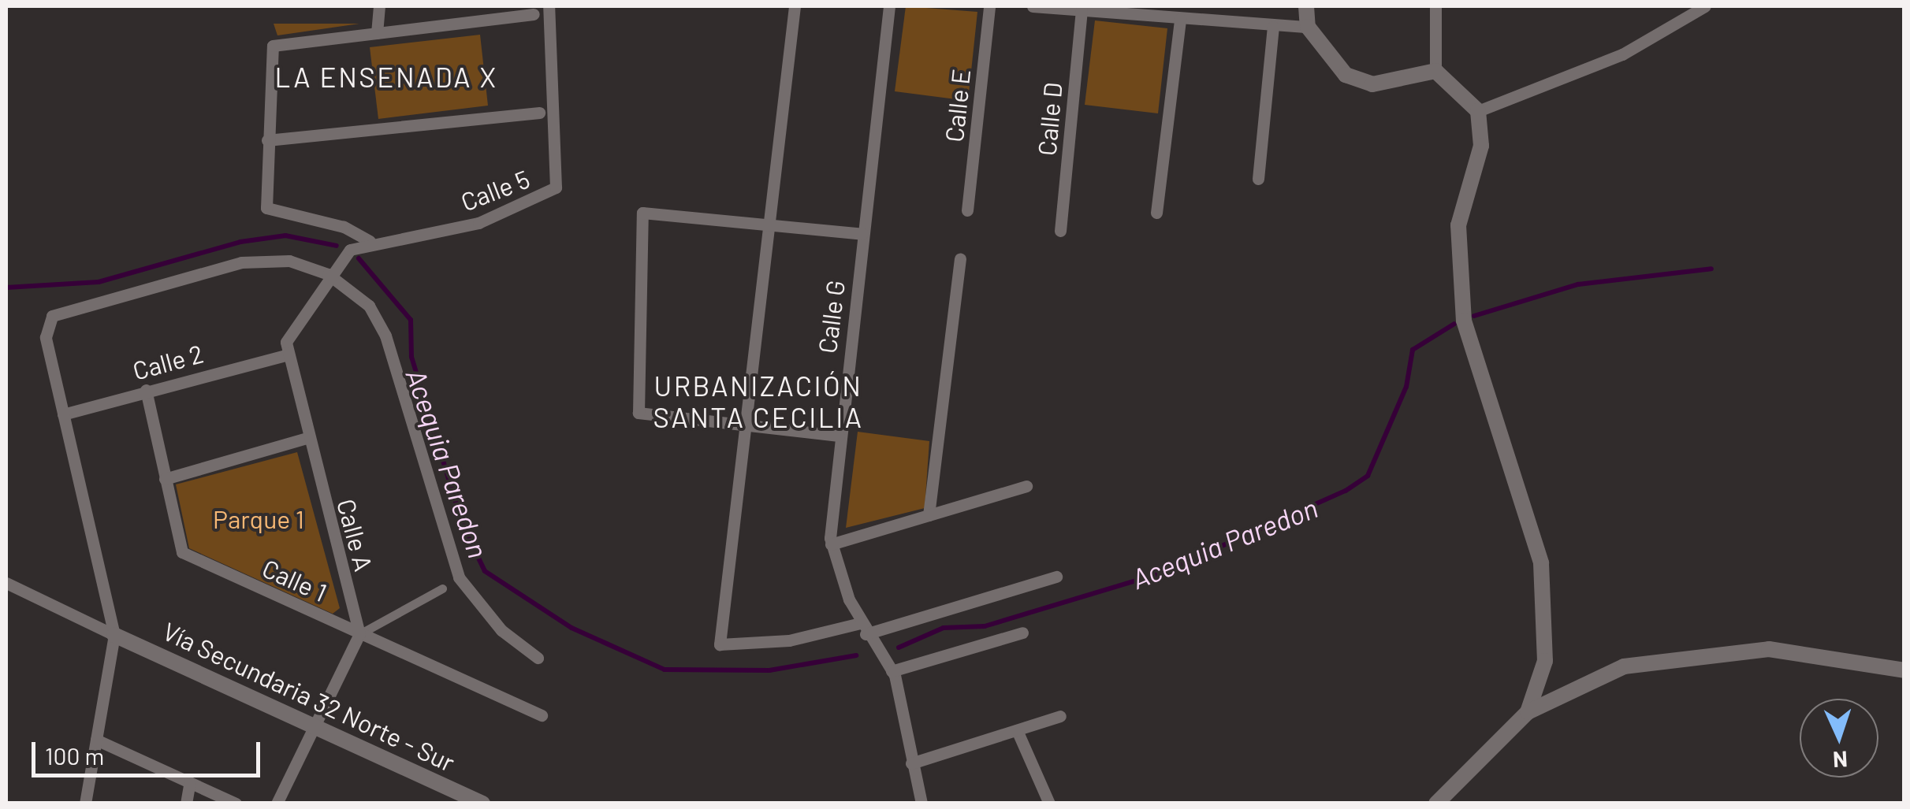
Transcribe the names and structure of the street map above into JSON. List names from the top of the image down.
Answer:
{
  "streets": {
    "street": [
      "Calle E",
      "Calle D",
      "Calle 5",
      "Calle G",
      "Calle 2",
      "Calle A",
      "Calle 1",
      "Vía Secundaria 32 Norte - Sur"
    ]
  },
  "crossings": [
    ["Calle 2", "Calle A"],
    ["Calle 2", "Calle 1"],
    ["Calle A", "Calle 1"]
  ],
  "districts": ["LA ENSENADA X", "URBANIZACIÓN SANTA CECILIA"],
  "water": ["Acequia Paredon"],
  "parks": ["Parque 1"],
  "scale_bar": "100 m",
  "north": "bottom"
}
